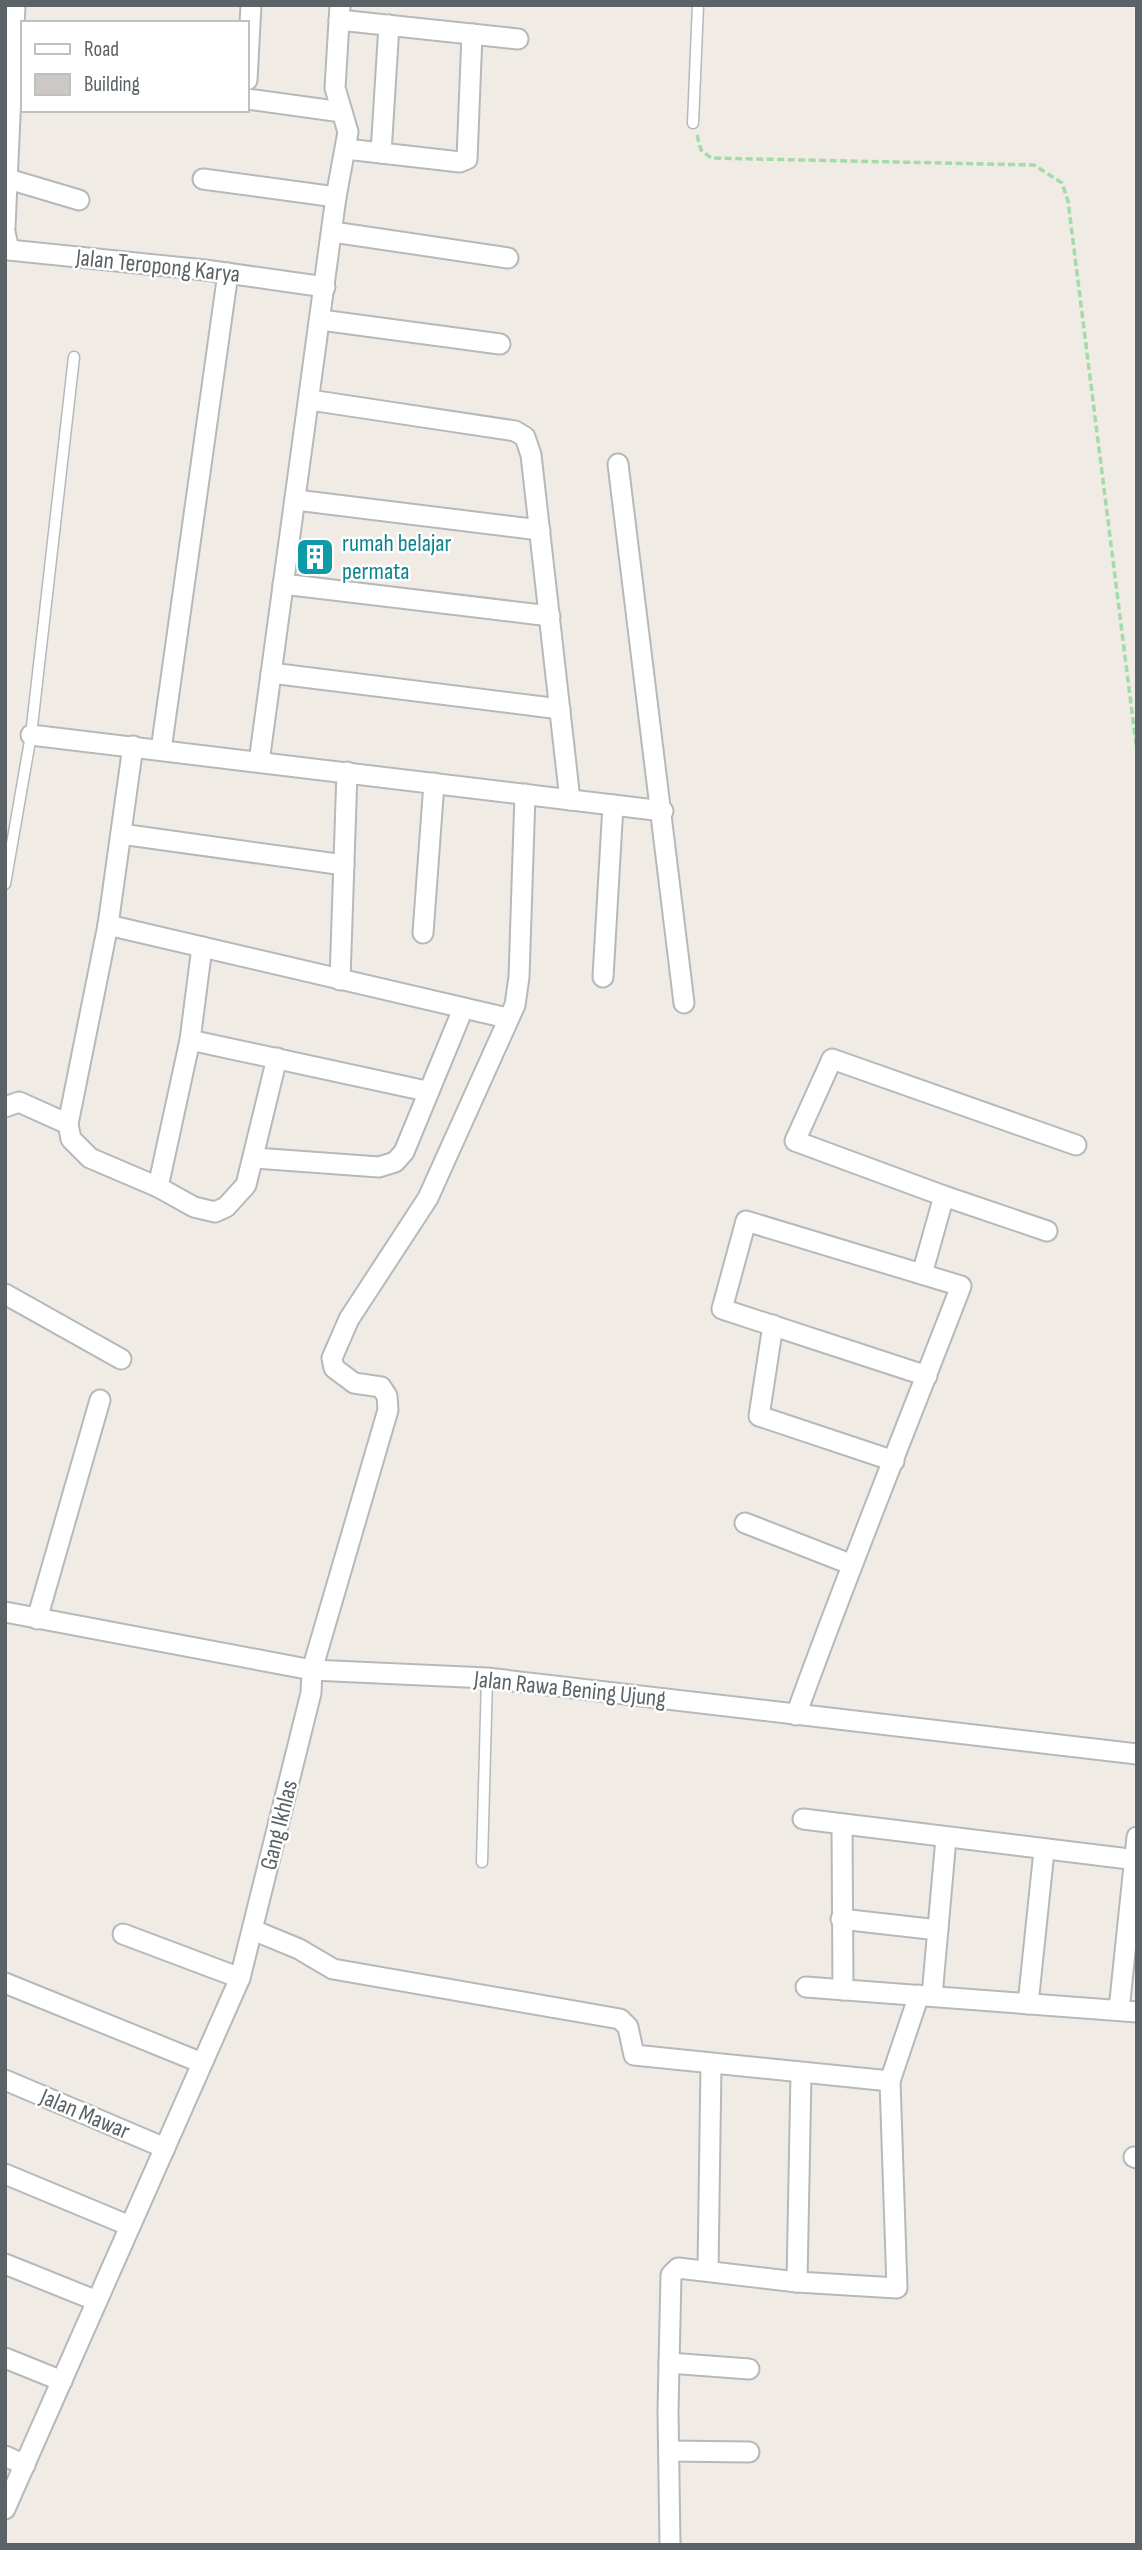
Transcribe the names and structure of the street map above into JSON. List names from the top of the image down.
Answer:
{
  "streets": {
    "street": [
      "Jalan Teropong Karya",
      "Jalan Rawa Bening Ujung",
      "Gang Ikhlas",
      "Jalan Mawar"
    ]
  },
  "crossings": [
    ["Jalan Rawa Bening Ujung", "Gang Ikhlas"],
    ["Gang Ikhlas", "Jalan Mawar"]
  ],
  "places": {
    "building": ["rumah belajar permata"]
  },
  "legend": ["Road", "Building"]
}
